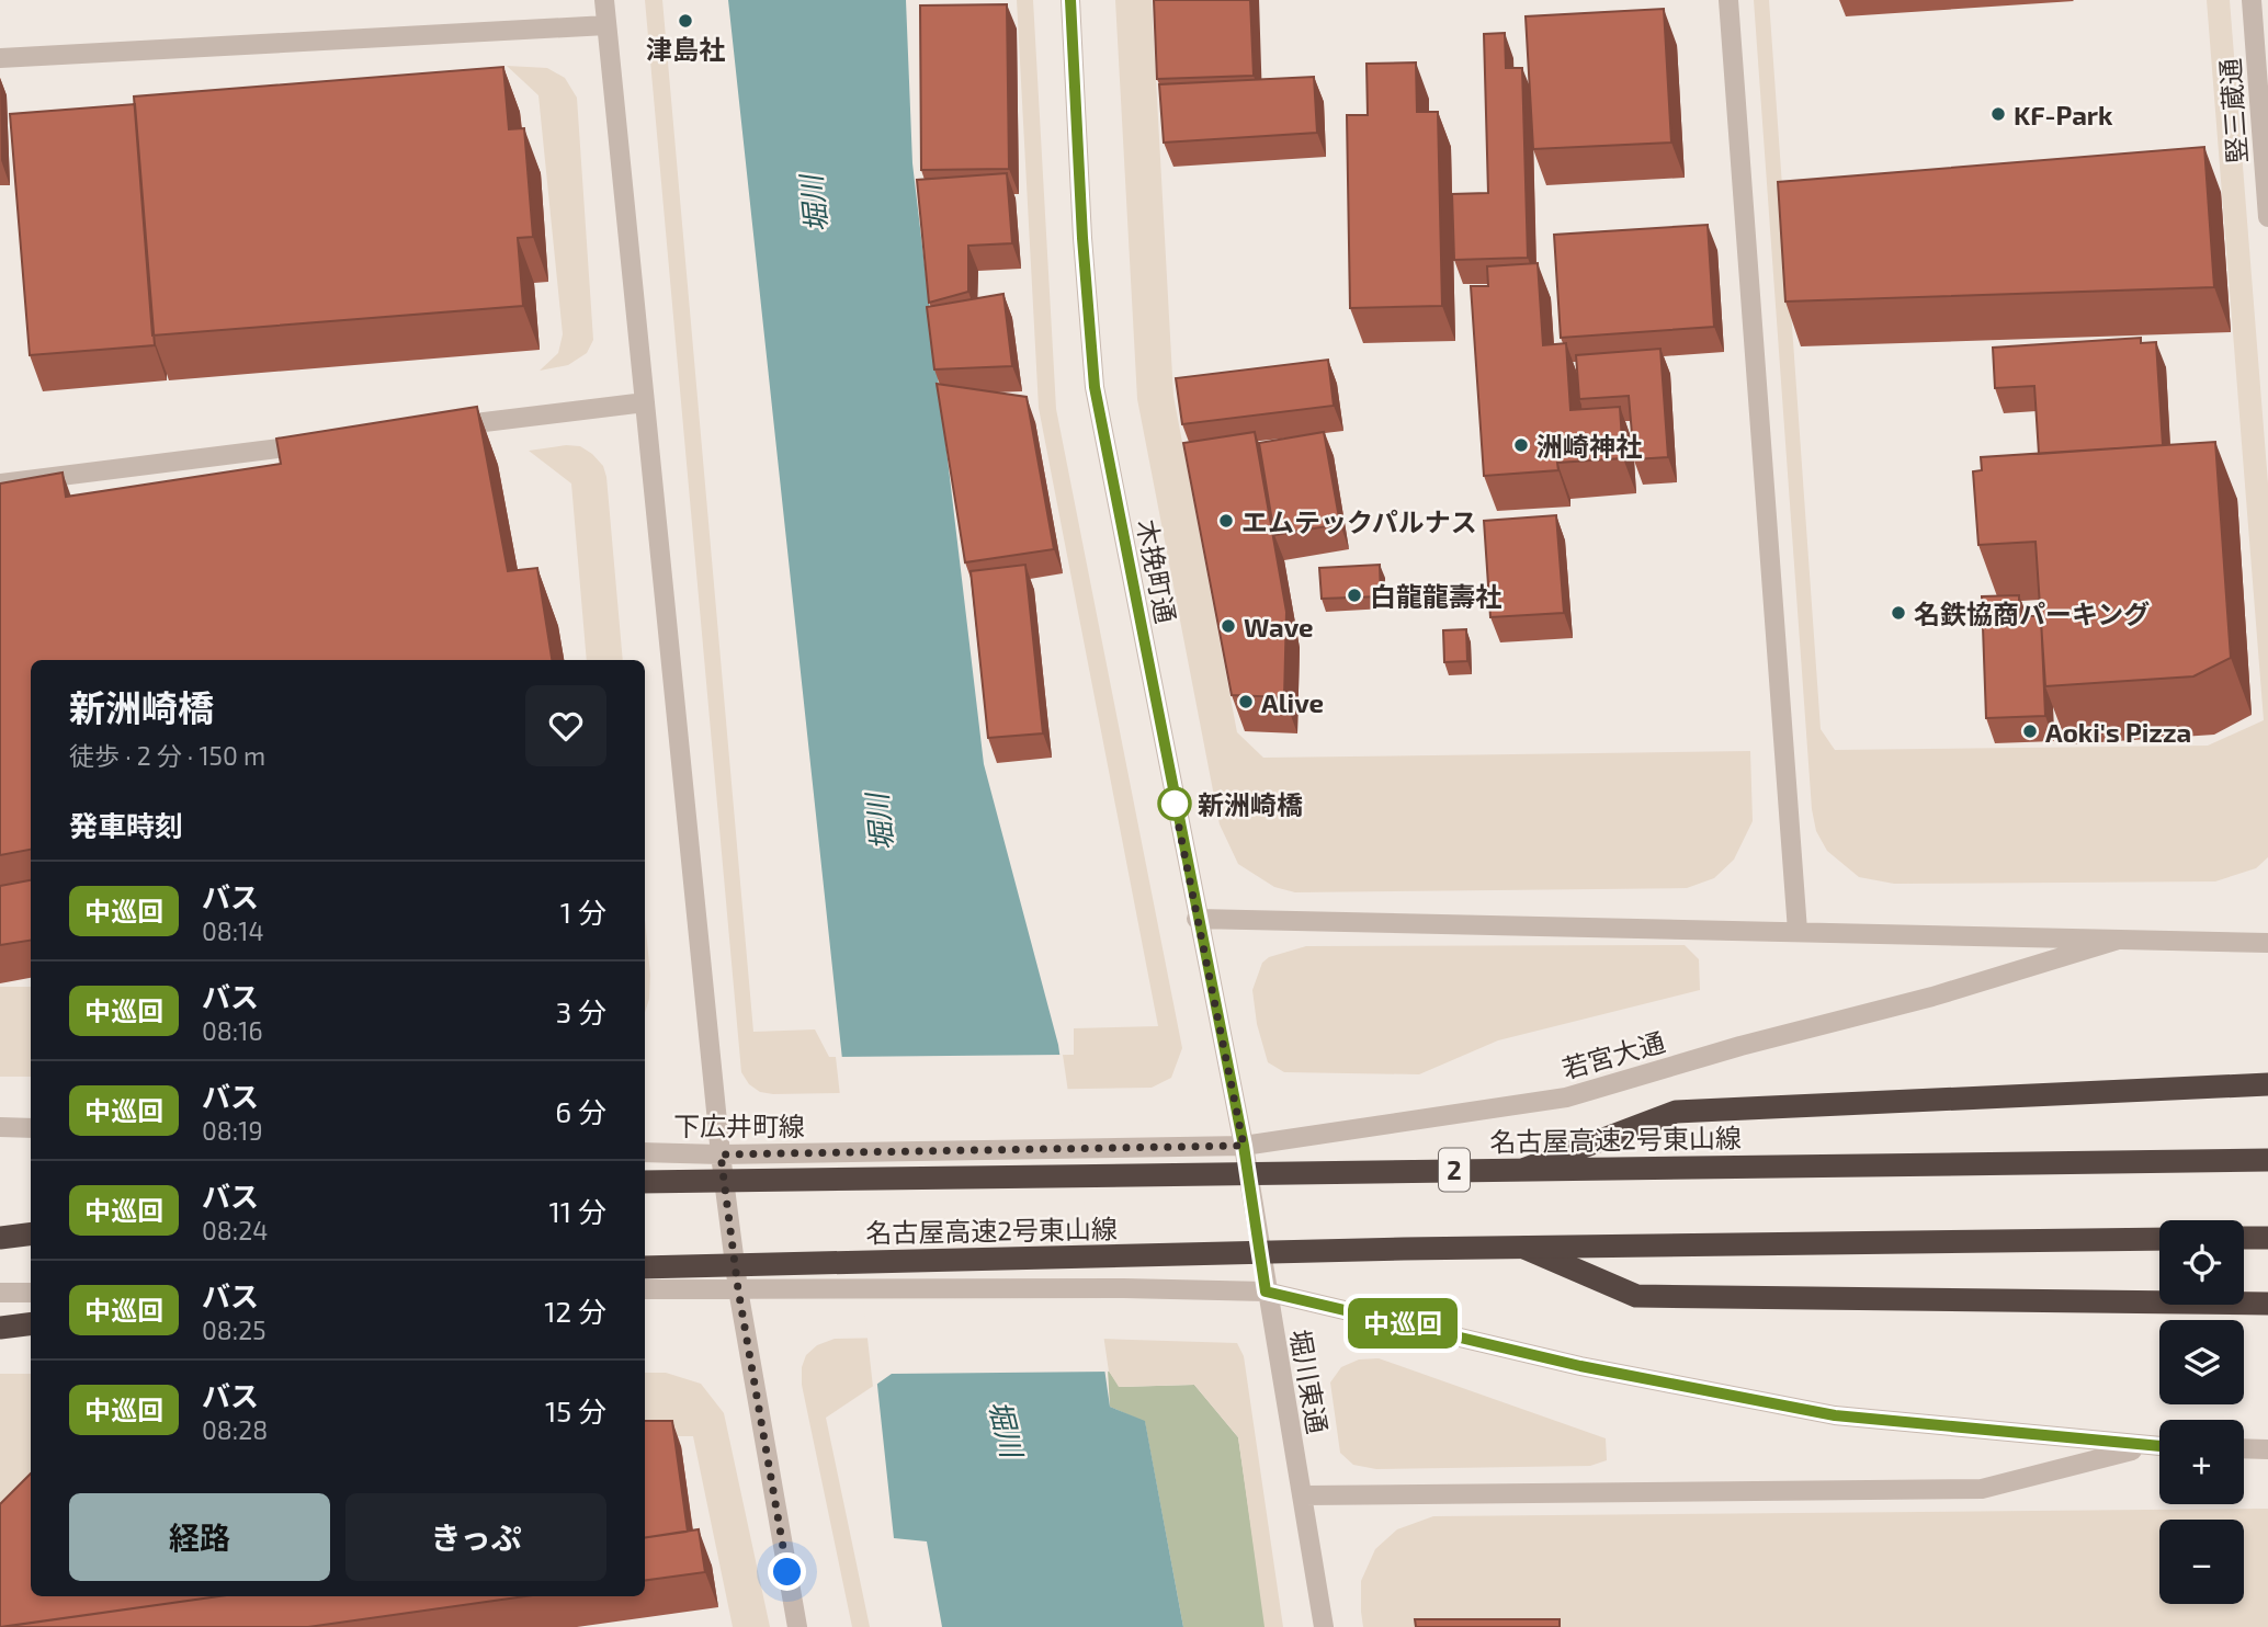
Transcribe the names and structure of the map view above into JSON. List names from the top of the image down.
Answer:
{
  "streets": {
    "highway": ["名古屋高速2号東山線", "2"],
    "street": [
      "竪三蔵通",
      "木挽町通",
      "若宮大通",
      "下広井町線",
      "堀川東通"
    ]
  },
  "crossings": [
    ["木挽町通", "若宮大通"],
    ["木挽町通", "堀川東通"],
    ["若宮大通", "下広井町線"],
    ["若宮大通", "堀川東通"]
  ],
  "water": ["堀川"],
  "places": [
    "津島社",
    "KF-Park",
    "洲崎神社",
    "エムテックパルナス",
    "白龍龍壽社",
    "名鉄協商パーキング",
    "Wave",
    "Alive",
    "Aoki's Pizza",
    "新洲崎橋"
  ],
  "lines": ["bus line 中巡回"],
  "page": {
    "on_map": "中巡回",
    "heading": [
      ["新洲崎橋", "徒歩 · 2 分 · 150 m"],
      "発車時刻"
    ],
    "list": [
      {
        "mark": "中巡回",
        "name": "バス",
        "note": "08:14",
        "value": "1 分"
      },
      {
        "mark": "中巡回",
        "name": "バス",
        "note": "08:16",
        "value": "3 分"
      },
      {
        "mark": "中巡回",
        "name": "バス",
        "note": "08:19",
        "value": "6 分"
      },
      {
        "mark": "中巡回",
        "name": "バス",
        "note": "08:24",
        "value": "11 分"
      },
      {
        "mark": "中巡回",
        "name": "バス",
        "note": "08:25",
        "value": "12 分"
      },
      {
        "mark": "中巡回",
        "name": "バス",
        "note": "08:28",
        "value": "15 分"
      }
    ],
    "map_buttons": ["+", "−"],
    "buttons": ["経路", "きっぷ"]
  }
}
